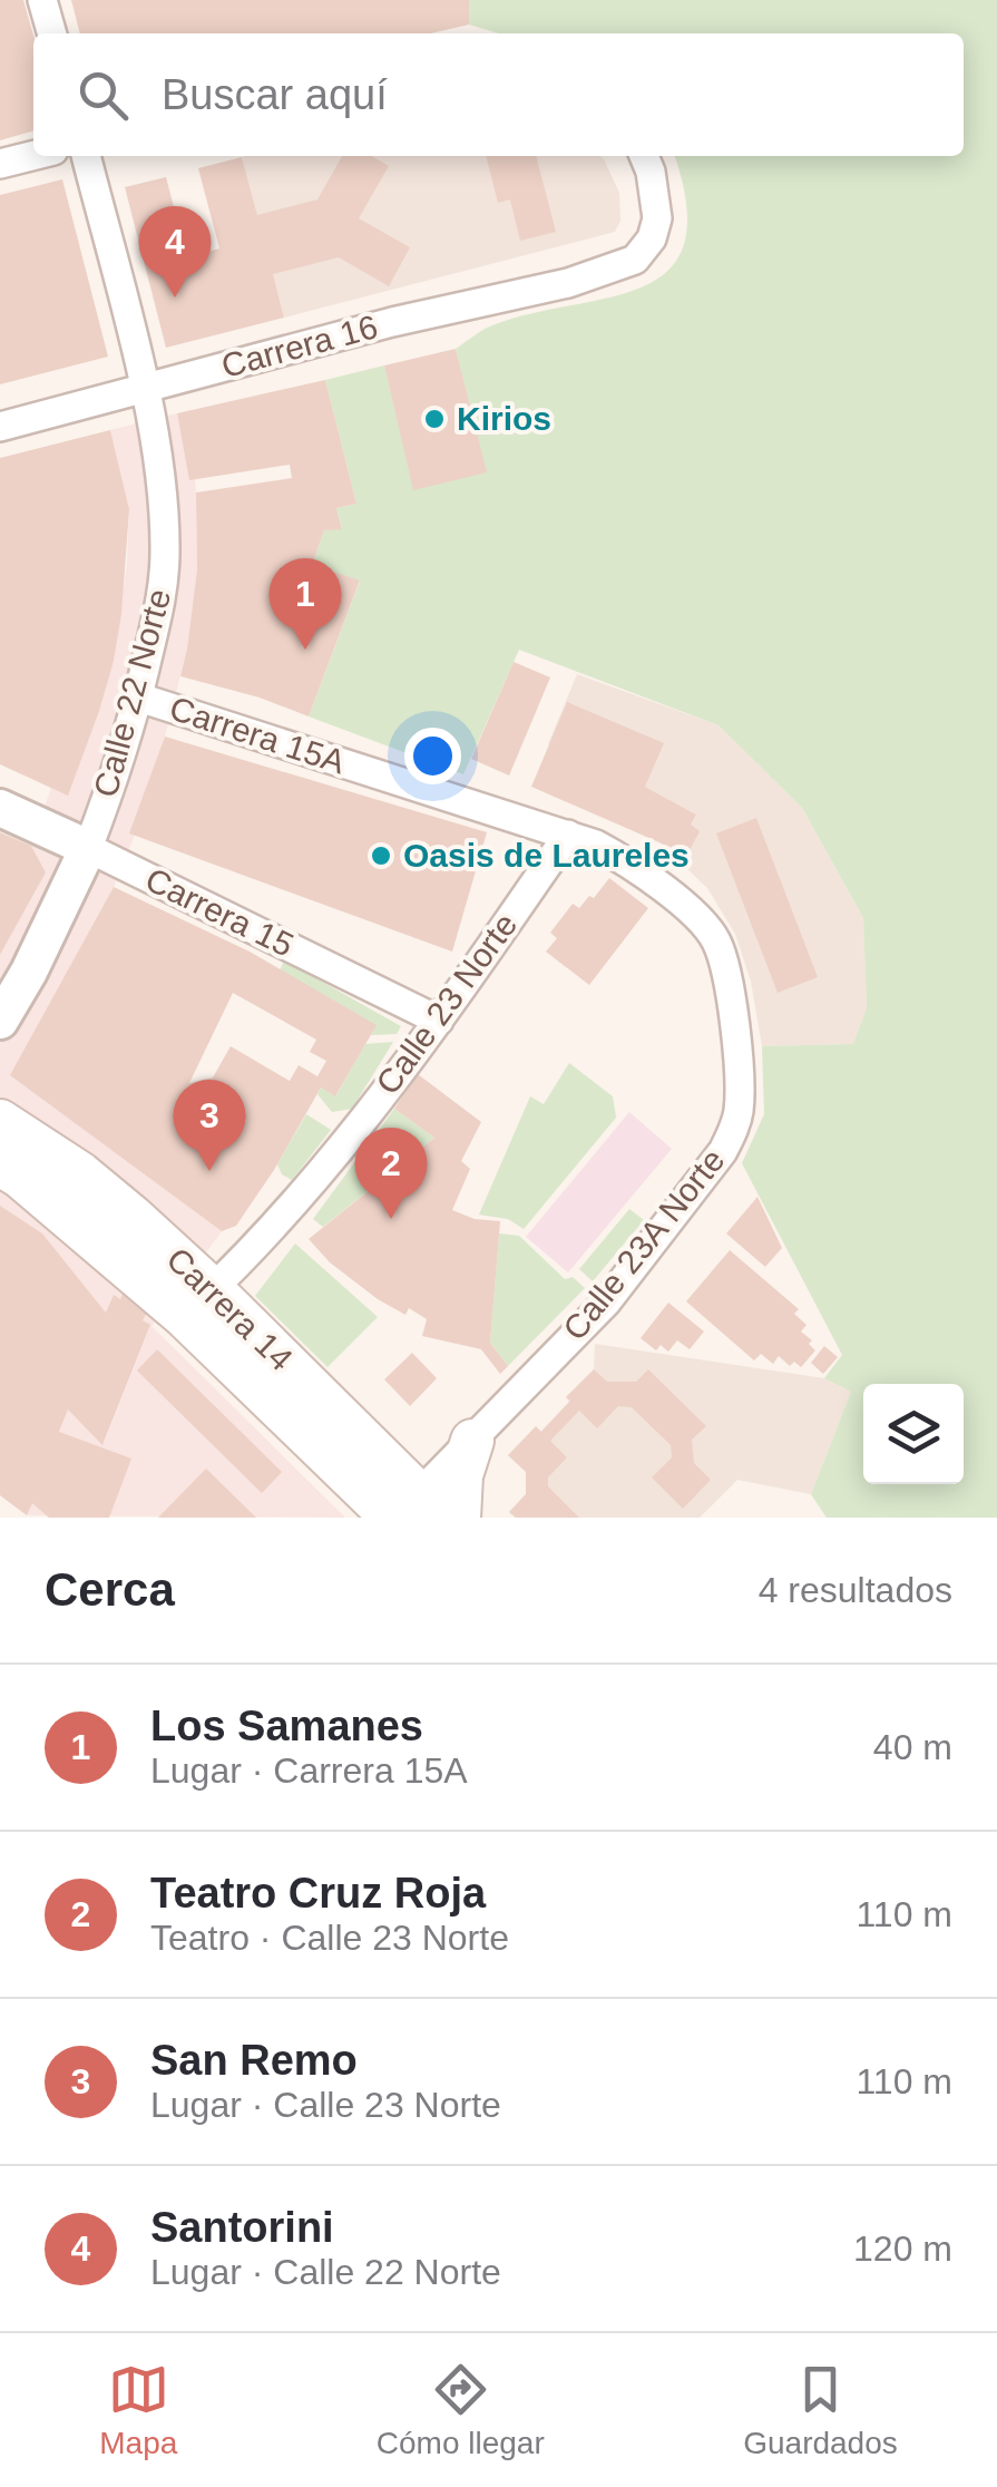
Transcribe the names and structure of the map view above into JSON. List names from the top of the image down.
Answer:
{
  "streets": {
    "main road": ["Carrera 14"],
    "street": [
      "Carrera 16",
      "Calle 22 Norte",
      "Carrera 15A",
      "Carrera 15",
      "Calle 23 Norte",
      "Calle 23A Norte"
    ]
  },
  "crossings": [
    ["Carrera 16", "Calle 22 Norte"],
    ["Calle 22 Norte", "Carrera 15A"],
    ["Calle 22 Norte", "Carrera 15"],
    ["Carrera 15A", "Calle 23 Norte"],
    ["Carrera 15A", "Calle 23A Norte"],
    ["Carrera 15", "Calle 23 Norte"],
    ["Calle 23 Norte", "Carrera 14"],
    ["Calle 23A Norte", "Carrera 14"]
  ],
  "places": ["Kirios", "Oasis de Laureles"],
  "page": {
    "search": "Buscar aquí",
    "pins": [
      "4",
      "1",
      "3",
      "2"
    ],
    "heading": ["Cerca", "4 resultados"],
    "list": [
      {
        "mark": "1",
        "name": "Los Samanes",
        "note": "Lugar · Carrera 15A",
        "value": "40 m"
      },
      {
        "mark": "2",
        "name": "Teatro Cruz Roja",
        "note": "Teatro · Calle 23 Norte",
        "value": "110 m"
      },
      {
        "mark": "3",
        "name": "San Remo",
        "note": "Lugar · Calle 23 Norte",
        "value": "110 m"
      },
      {
        "mark": "4",
        "name": "Santorini",
        "note": "Lugar · Calle 22 Norte",
        "value": "120 m"
      }
    ],
    "nav": ["Mapa", "Cómo llegar", "Guardados"]
  }
}
